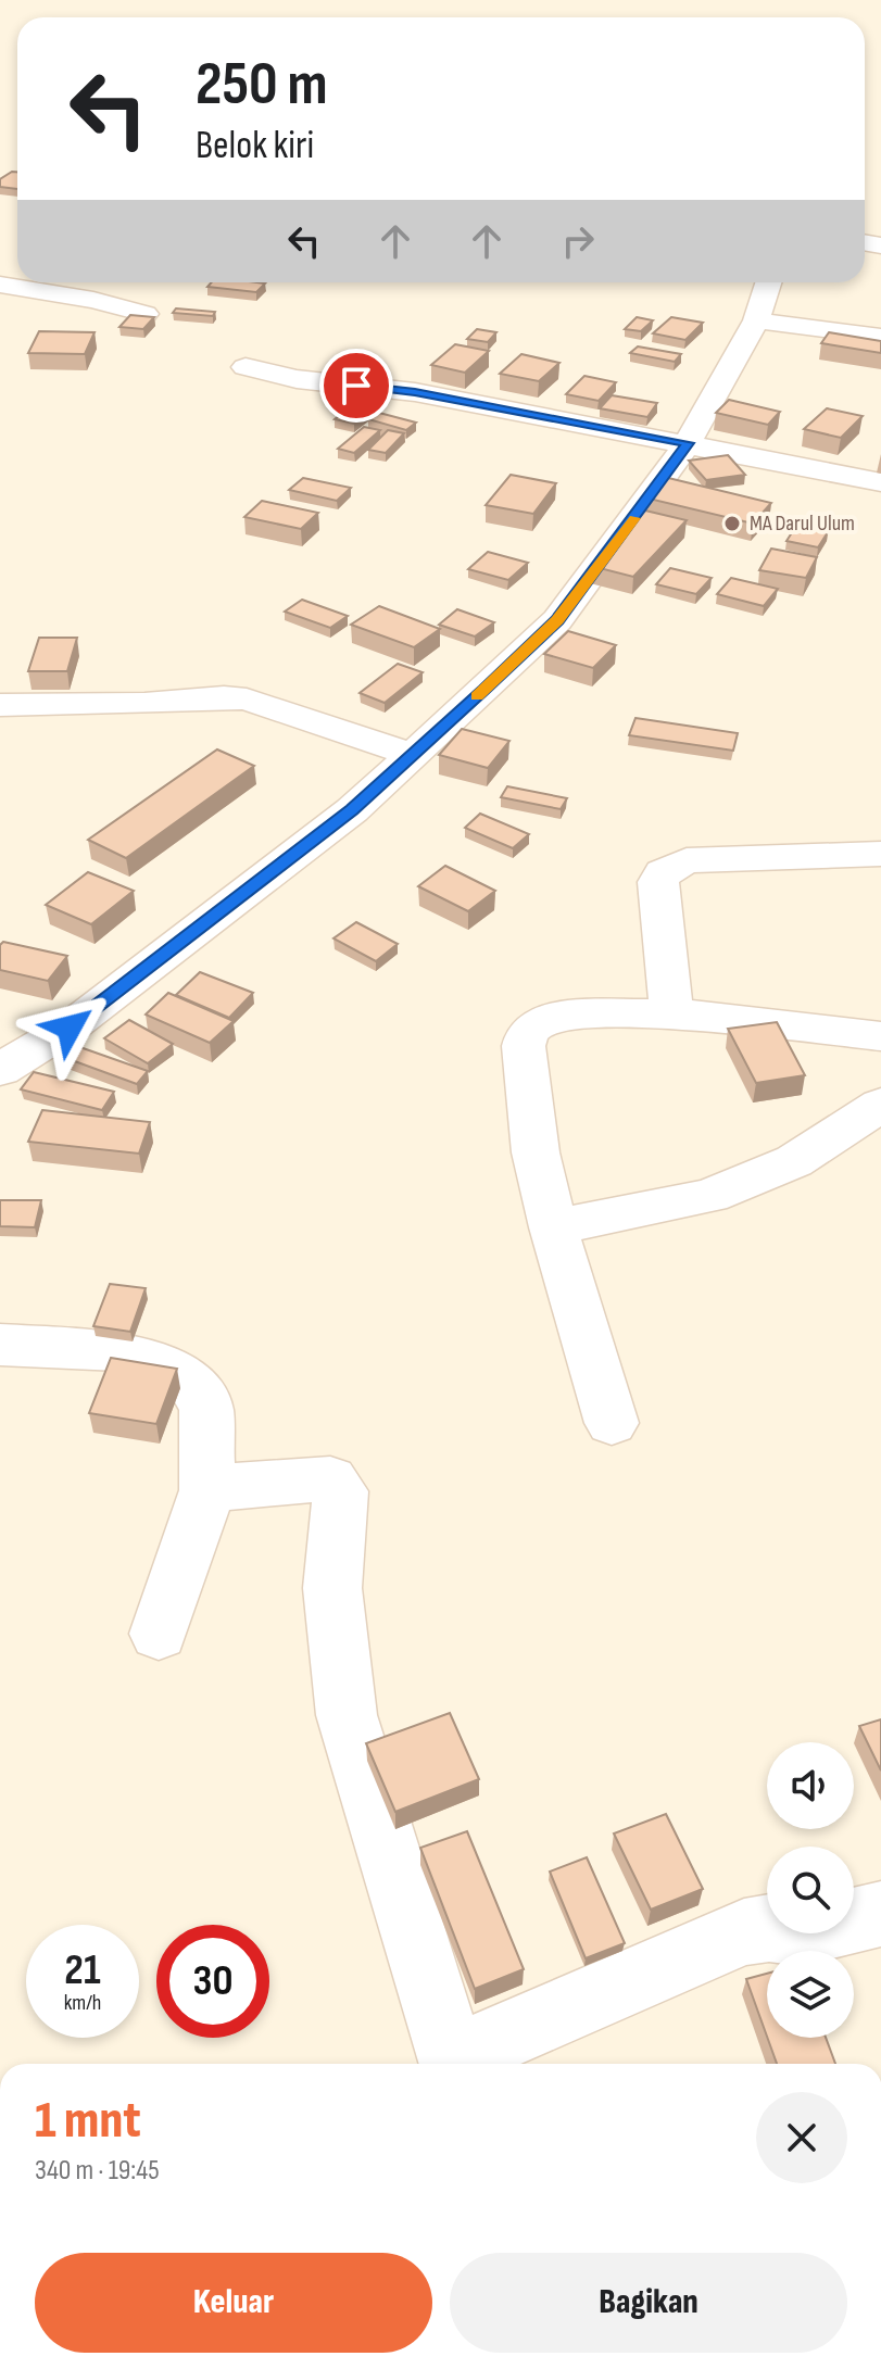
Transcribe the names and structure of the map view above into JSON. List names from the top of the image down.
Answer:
{
  "places": ["MA Darul Ulum"],
  "page": {
    "turn": ["250 m", "Belok kiri"],
    "speed": "21 km/h",
    "limit": "30",
    "heading": ["1 mnt", "340 m · 19:45"],
    "buttons": ["Keluar", "Bagikan"]
  }
}
